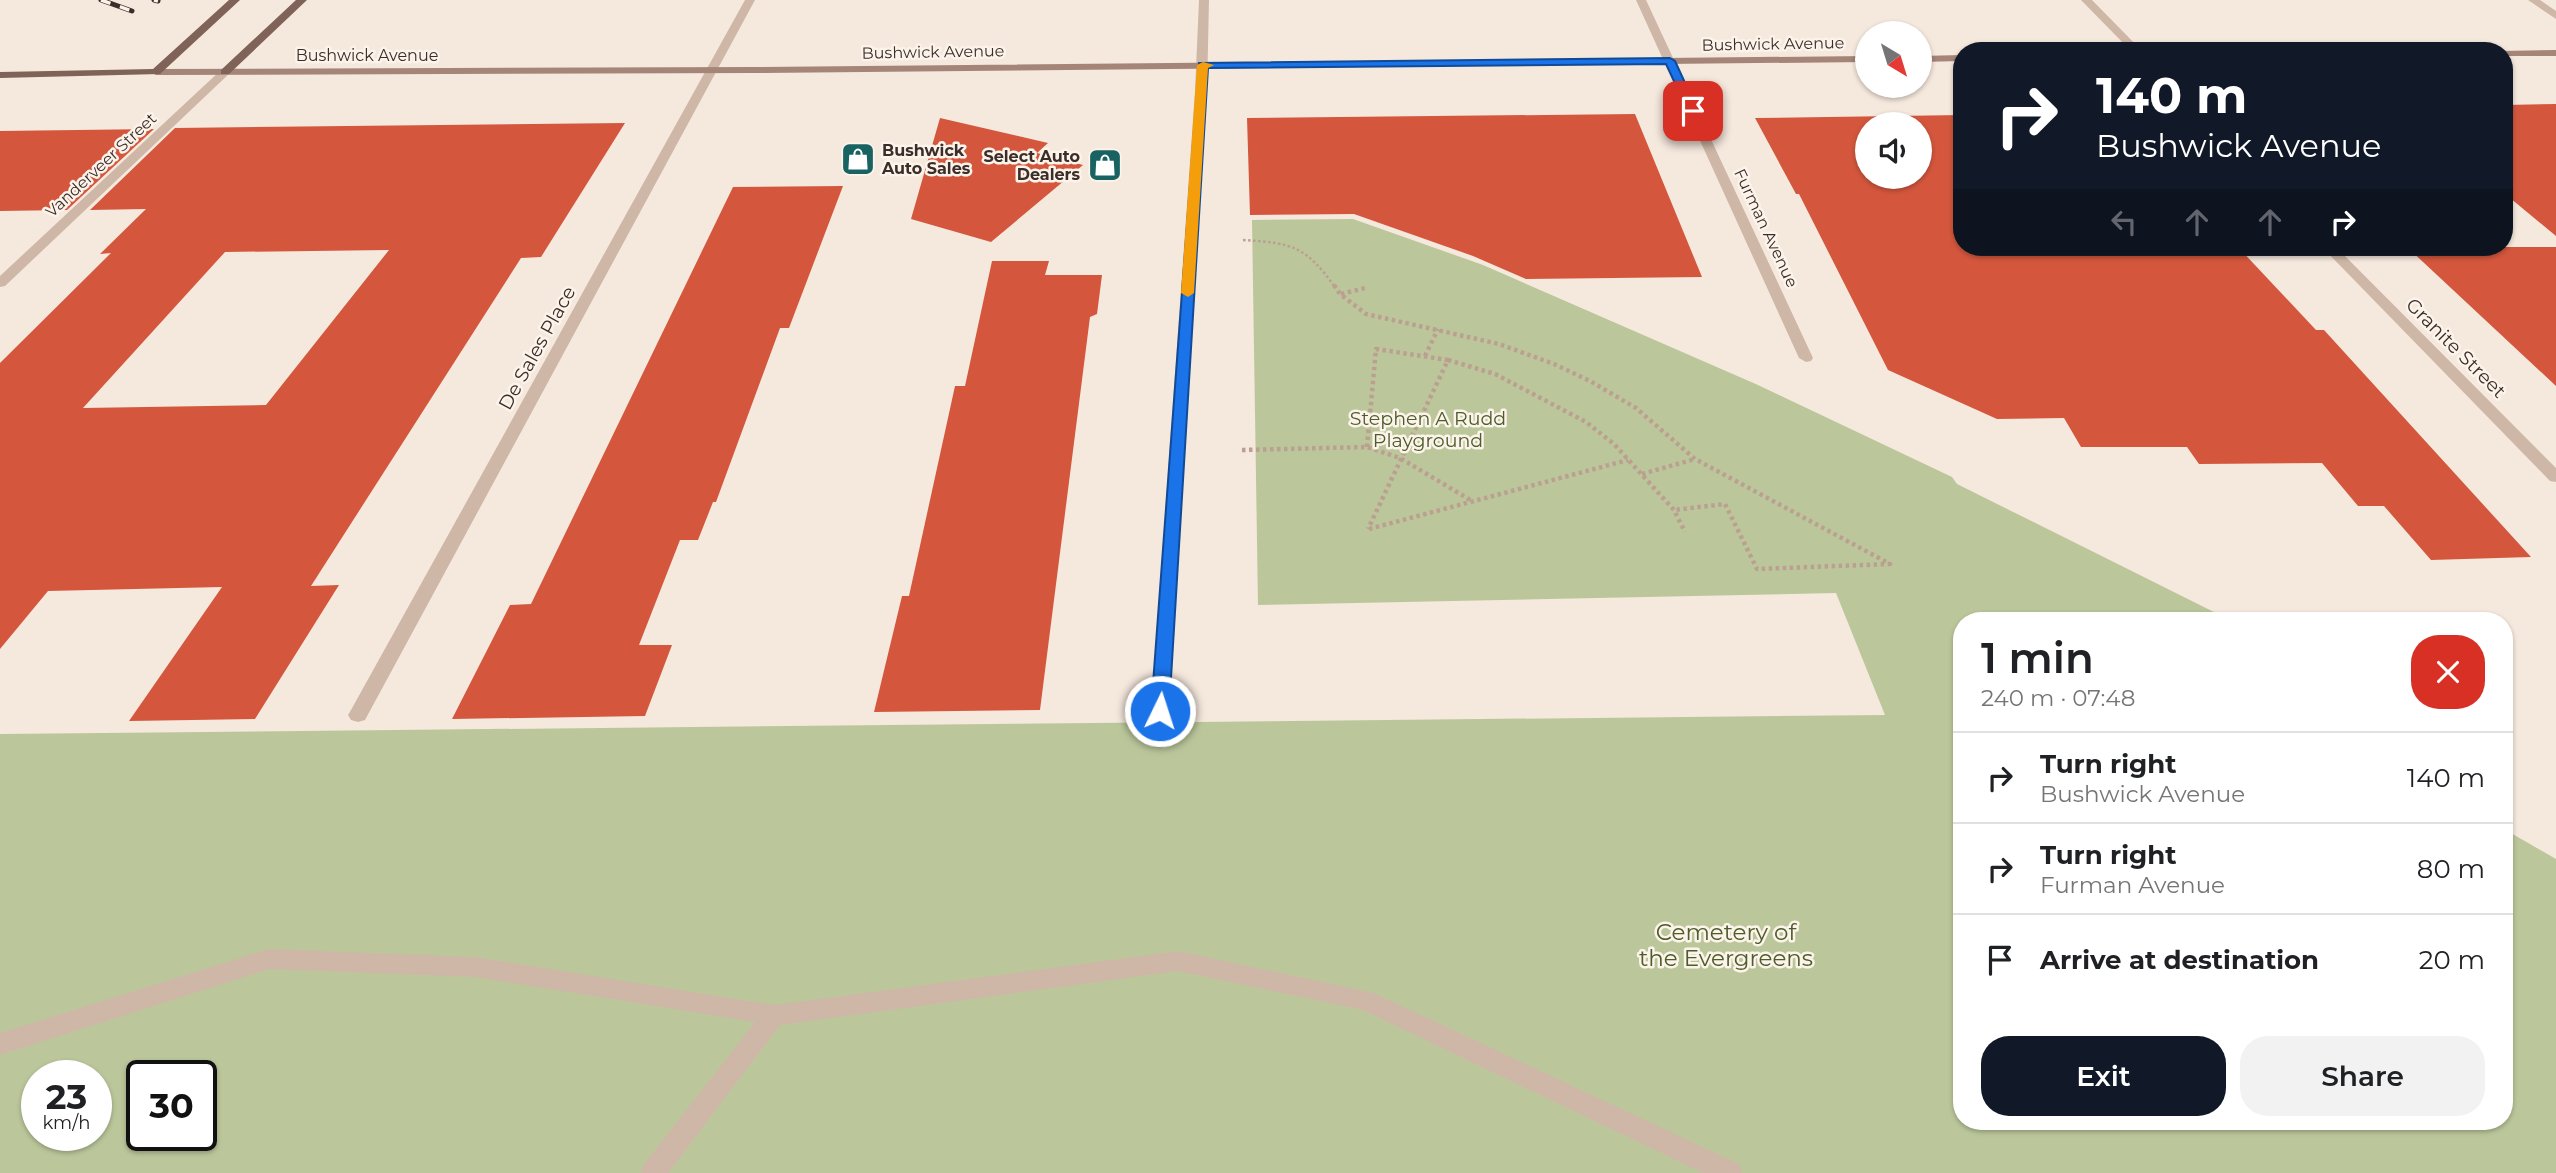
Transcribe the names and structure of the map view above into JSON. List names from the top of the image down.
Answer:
{
  "streets": {
    "main road": ["Bushwick Avenue"],
    "street": [
      "Vanderveer Street",
      "Furman Avenue",
      "De Sales Place",
      "Granite Street"
    ]
  },
  "crossings": [
    ["Bushwick Avenue", "Vanderveer Street"],
    ["Bushwick Avenue", "Furman Avenue"],
    ["Bushwick Avenue", "De Sales Place"]
  ],
  "parks": ["Stephen A Rudd Playground", "Cemetery of the Evergreens"],
  "places": {
    "shop": ["Bushwick Auto Sales", "Select Auto Dealers"]
  },
  "north": "bottom right",
  "page": {
    "turn": ["140 m", "Bushwick Avenue"],
    "heading": ["1 min", "240 m · 07:48"],
    "list": [
      {
        "name": "Turn right",
        "note": "Bushwick Avenue",
        "value": "140 m"
      },
      {
        "name": "Turn right",
        "note": "Furman Avenue",
        "value": "80 m"
      },
      {
        "name": "Arrive at destination",
        "value": "20 m"
      }
    ],
    "buttons": ["Exit", "Share"],
    "speed": "23 km/h",
    "limit": "30"
  }
}
